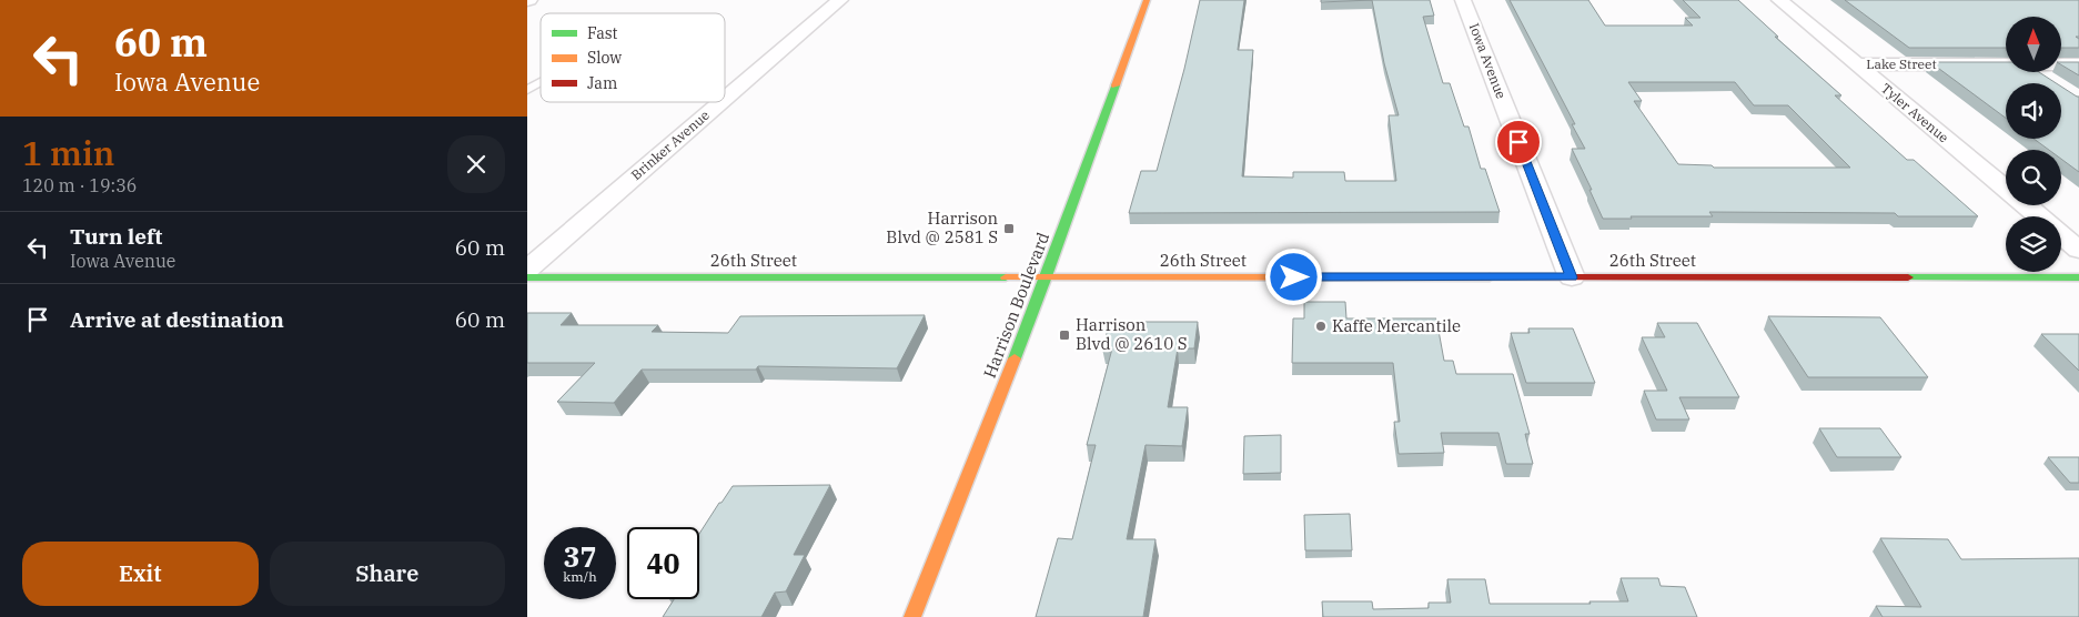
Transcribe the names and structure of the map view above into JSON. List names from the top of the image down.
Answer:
{
  "streets": {
    "street": [
      "Iowa Avenue",
      "Lake Street",
      "Tyler Avenue",
      "Brinker Avenue",
      "26th Street",
      "Harrison Boulevard"
    ]
  },
  "crossings": [
    ["Iowa Avenue", "26th Street"],
    ["Lake Street", "Tyler Avenue"],
    ["26th Street", "Harrison Boulevard"]
  ],
  "places": {
    "transit": ["Harrison Blvd @ 2581 S", "Harrison Blvd @ 2610 S"],
    "other": ["Kaffe Mercantile"]
  },
  "legend": ["Fast", "Slow", "Jam"],
  "north": "top",
  "page": {
    "turn": ["60 m", "Iowa Avenue"],
    "heading": ["1 min", "120 m · 19:36"],
    "list": [
      {
        "name": "Turn left",
        "note": "Iowa Avenue",
        "value": "60 m"
      },
      {
        "name": "Arrive at destination",
        "value": "60 m"
      }
    ],
    "speed": "37 km/h",
    "limit": "40",
    "buttons": ["Exit", "Share"]
  }
}
